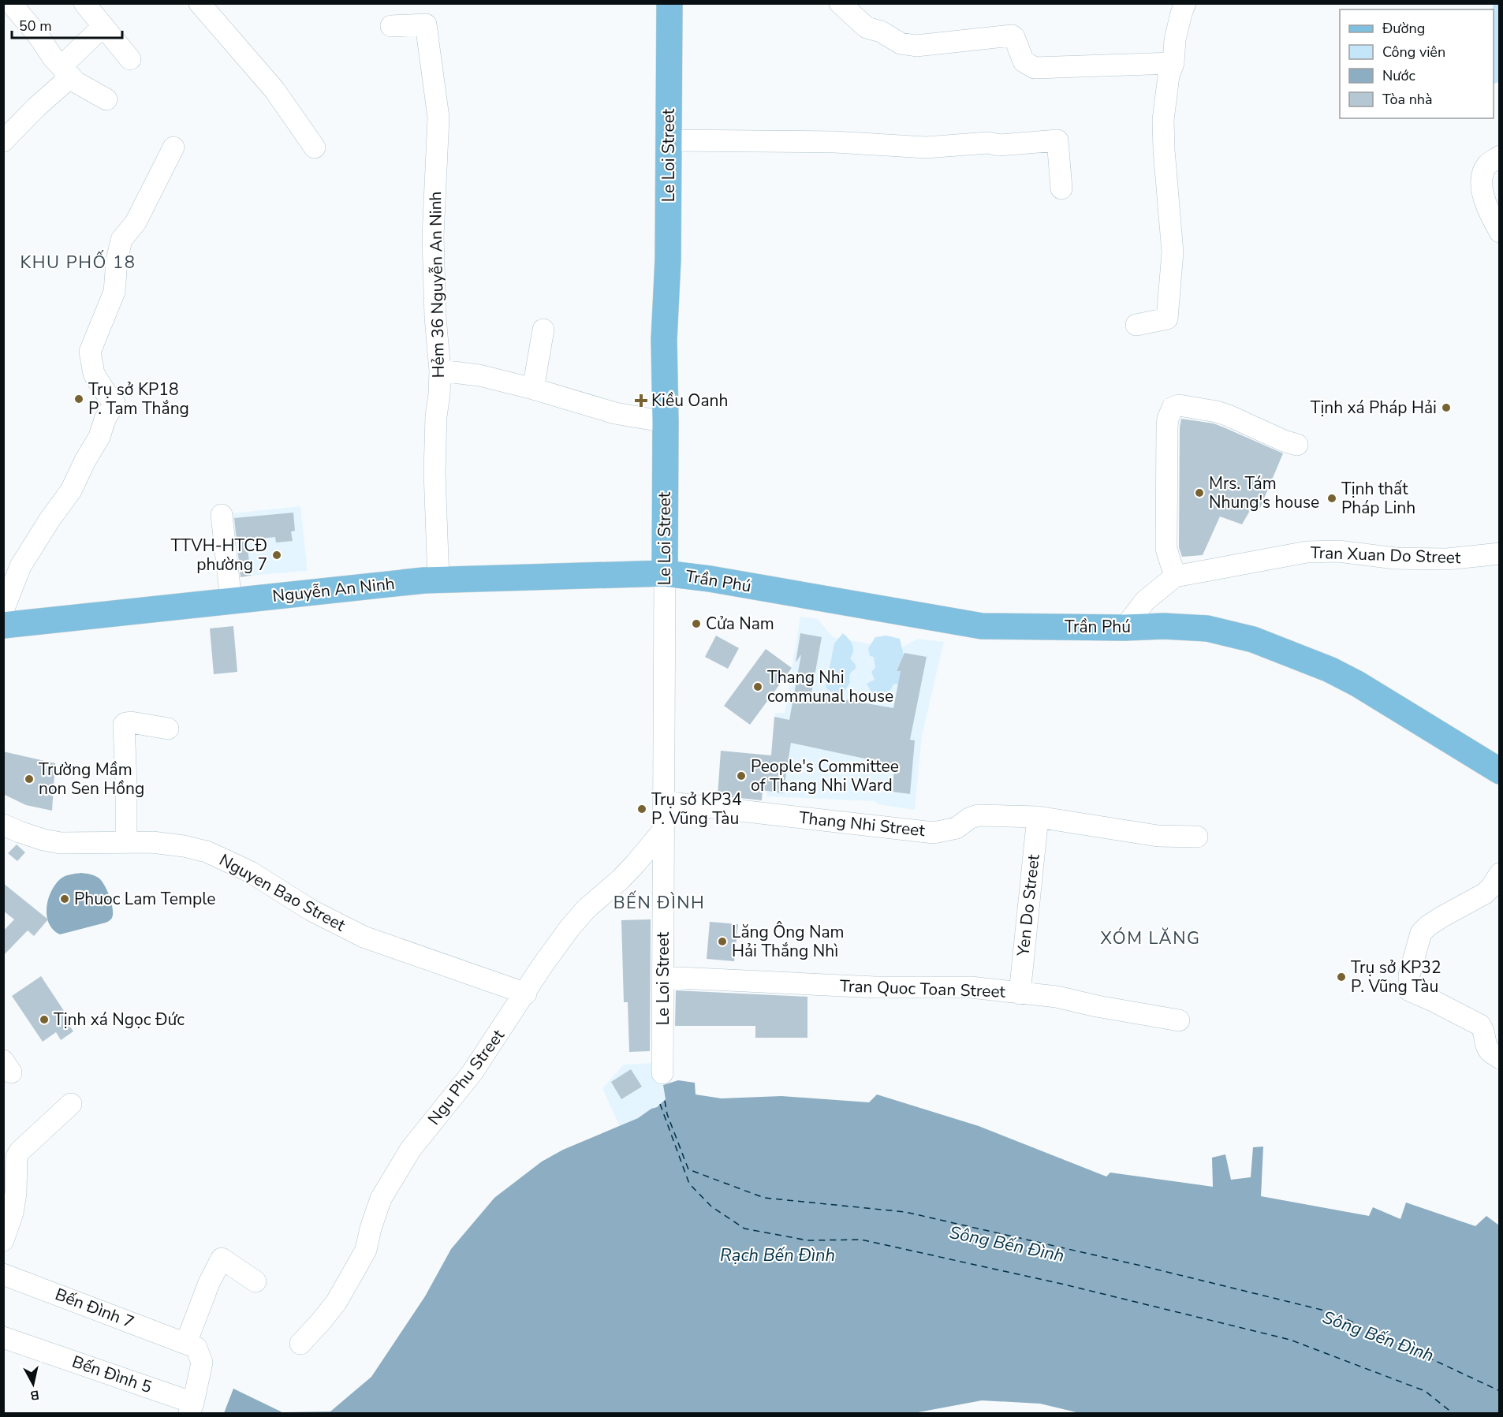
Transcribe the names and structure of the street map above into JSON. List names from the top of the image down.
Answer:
{
  "streets": {
    "main road": ["Le Loi Street", "Trần Phú", "Nguyễn An Ninh"],
    "street": [
      "Hẻm 36 Nguyễn An Ninh",
      "Tran Xuan Do Street",
      "Thang Nhi Street",
      "Nguyen Bao Street",
      "Yen Do Street",
      "Tran Quoc Toan Street",
      "Ngu Phu Street",
      "Bến Đình 7",
      "Bến Đình 5"
    ]
  },
  "crossings": [
    ["Le Loi Street", "Trần Phú"],
    ["Le Loi Street", "Nguyễn An Ninh"],
    ["Le Loi Street", "Thang Nhi Street"],
    ["Le Loi Street", "Tran Quoc Toan Street"],
    ["Le Loi Street", "Ngu Phu Street"],
    ["Hẻm 36 Nguyễn An Ninh", "Nguyễn An Ninh"],
    ["Tran Xuan Do Street", "Trần Phú"],
    ["Trần Phú", "Nguyễn An Ninh"],
    ["Thang Nhi Street", "Yen Do Street"],
    ["Nguyen Bao Street", "Ngu Phu Street"],
    ["Yen Do Street", "Tran Quoc Toan Street"]
  ],
  "districts": ["KHU PHỐ 18", "BẾN ĐÌNH", "XÓM LĂNG"],
  "water": ["Sông Bến Đình", "Rạch Bến Đình"],
  "places": {
    "other": [
      "Trụ sở KP18 P. Tam Thắng",
      "Tịnh xá Pháp Hải",
      "Mrs. Tám Nhung's house",
      "Tịnh thất Pháp Linh",
      "TTVH-HTCĐ phường 7",
      "Cửa Nam",
      "Thang Nhi communal house",
      "People's Committee of Thang Nhi Ward",
      "Trường Mầm non Sen Hồng",
      "Trụ sở KP34 P. Vũng Tàu",
      "Phuoc Lam Temple",
      "Lăng Ông Nam Hải Thắng Nhì",
      "Trụ sở KP32 P. Vũng Tàu",
      "Tịnh xá Ngọc Đức"
    ],
    "health": ["Kiều Oanh"]
  },
  "legend": [
    "Đường",
    "Công viên",
    "Nước",
    "Tòa nhà"
  ],
  "scale_bar": "50 m",
  "north": "bottom"
}
